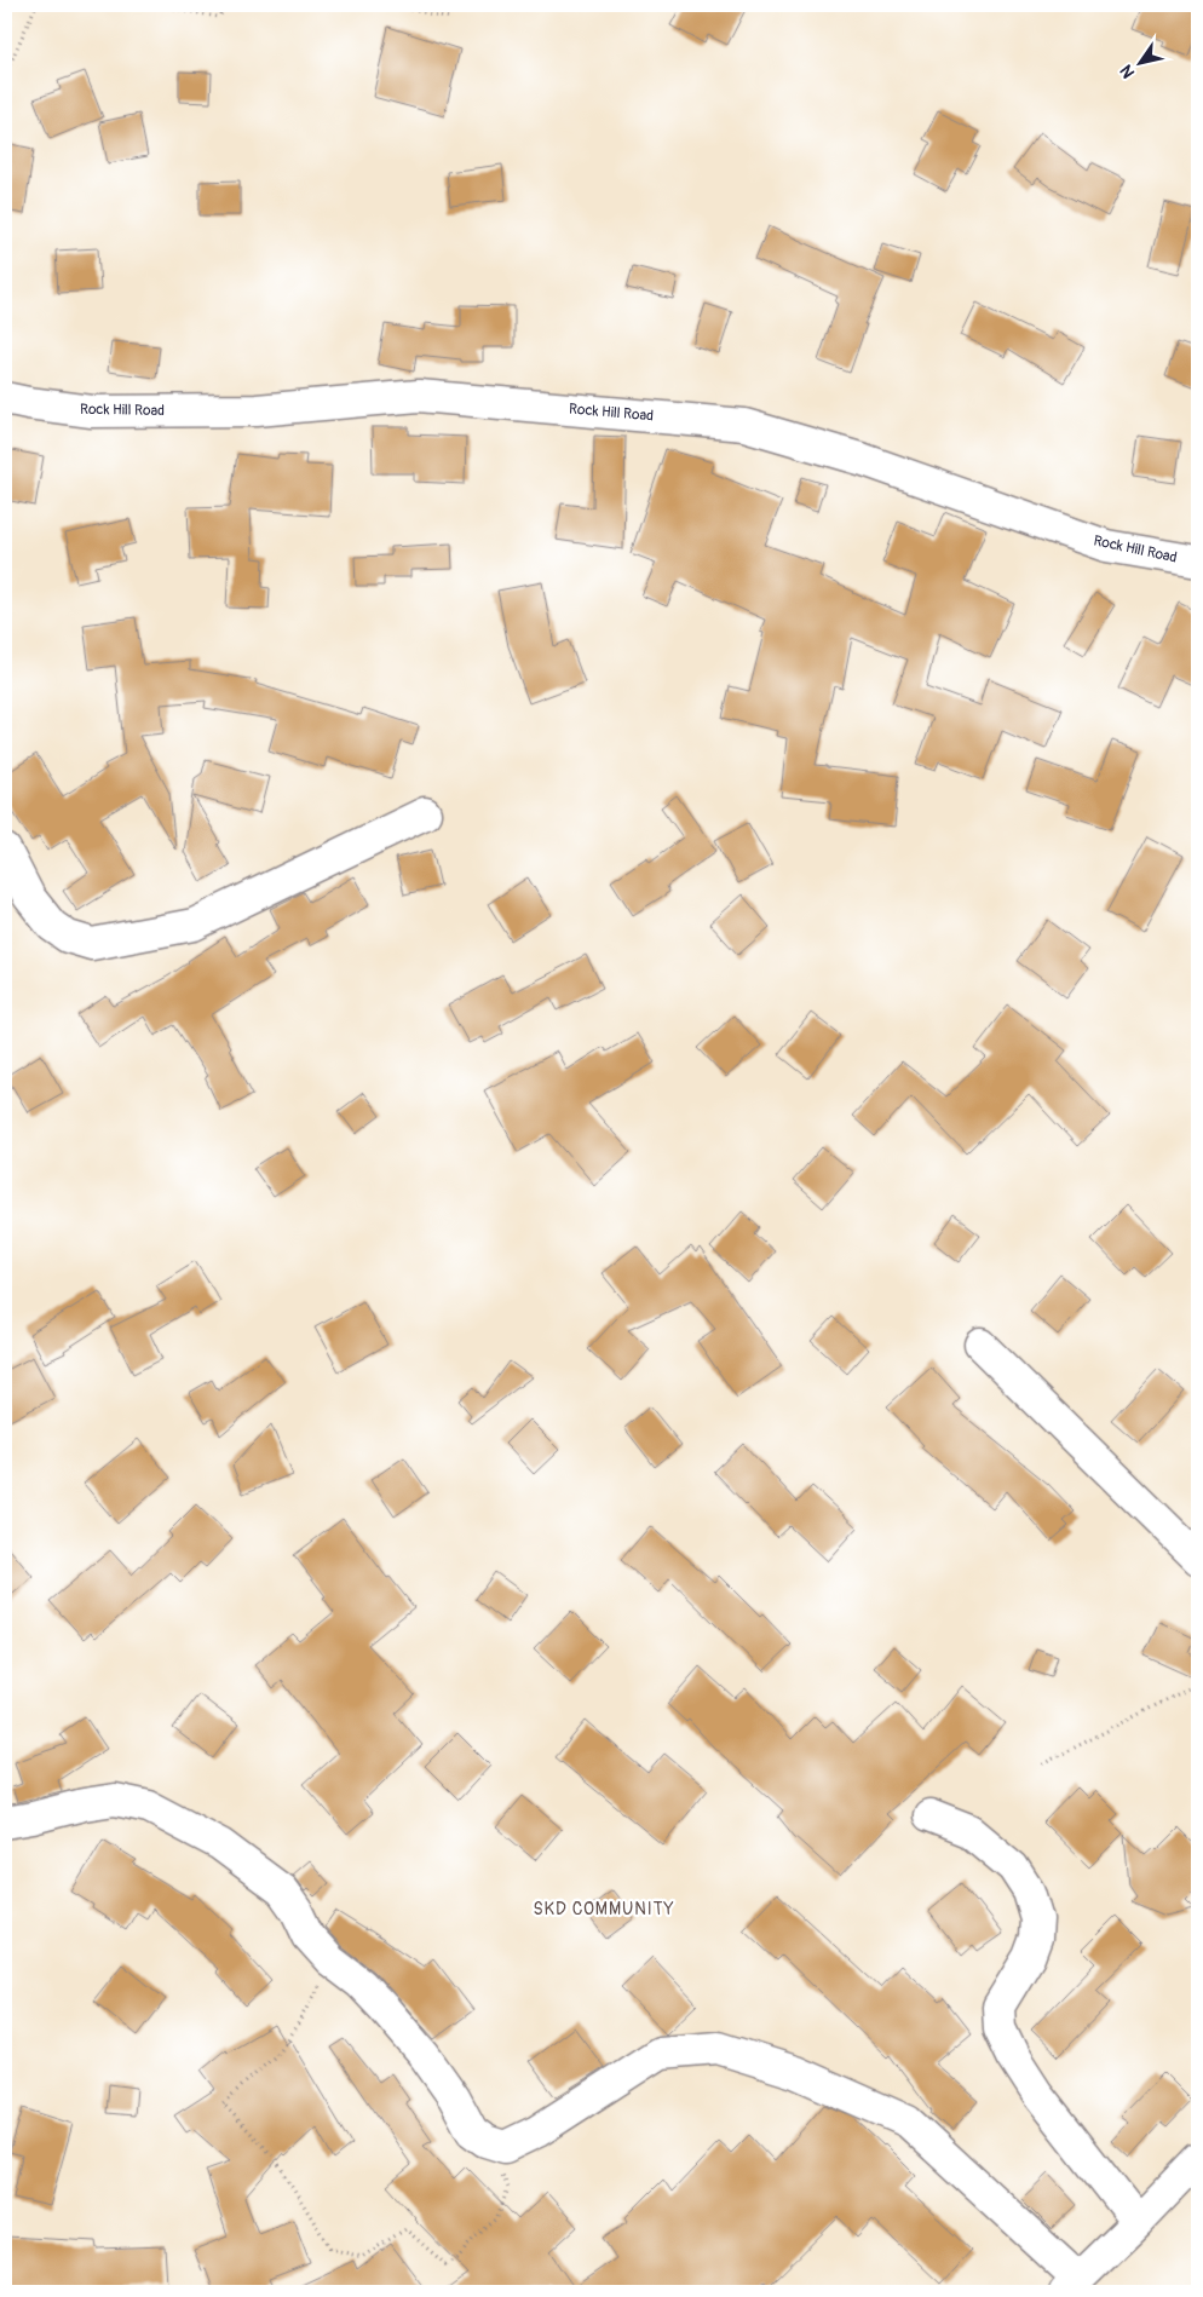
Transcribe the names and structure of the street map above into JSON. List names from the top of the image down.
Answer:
{
  "streets": {
    "street": ["Rock Hill Road"]
  },
  "districts": ["SKD COMMUNITY"],
  "north": "bottom left"
}
